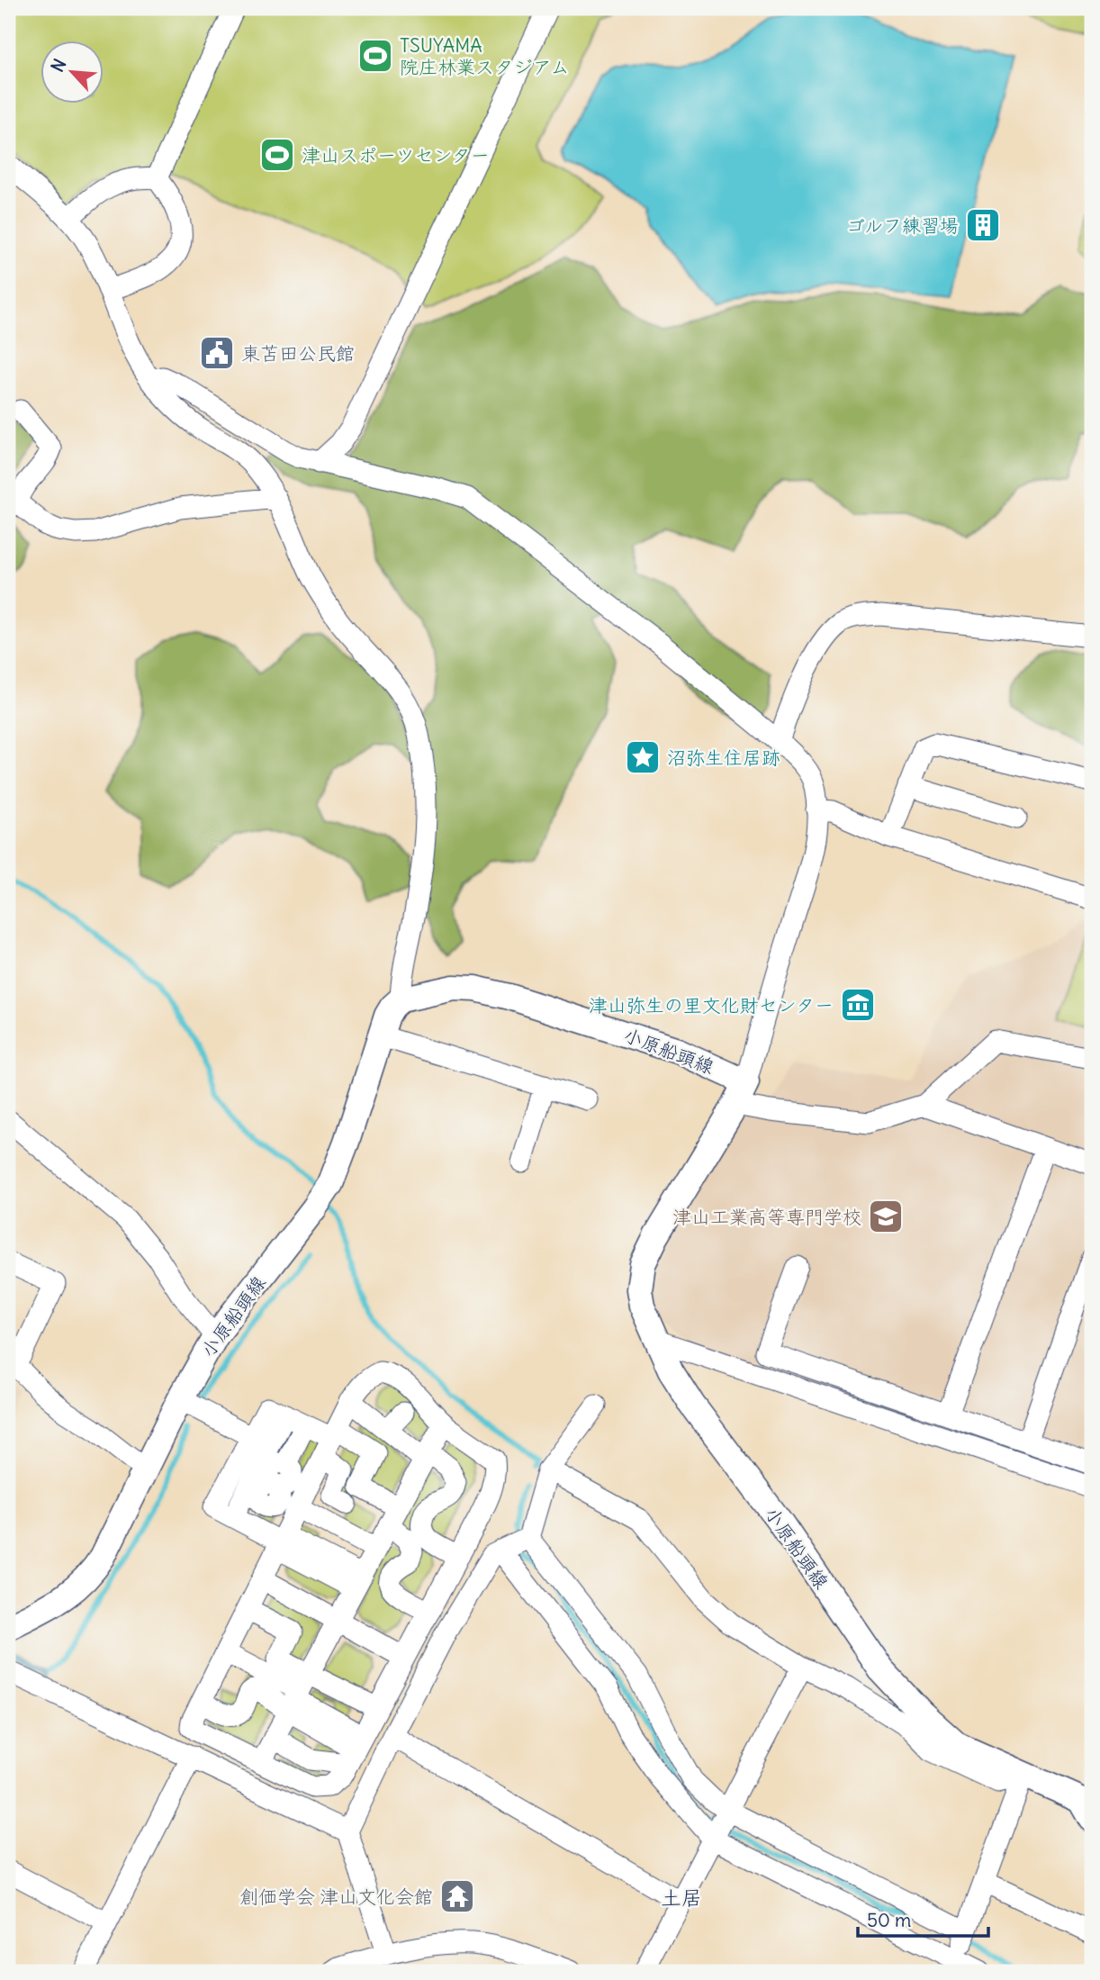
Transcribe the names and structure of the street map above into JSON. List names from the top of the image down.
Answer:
{
  "streets": {
    "main road": ["小原船頭線"]
  },
  "districts": ["土居"],
  "places": {
    "sports": ["TSUYAMA 院庄林業スタジアム", "津山スポーツセンター"],
    "building": ["ゴルフ練習場"],
    "public building": ["東苫田公民館"],
    "place": ["沼弥生住居跡"],
    "museum": ["津山弥生の里文化財センター"],
    "school or university": ["津山工業高等専門学校"],
    "temple": ["創価学会 津山文化会館"]
  },
  "scale_bar": "50 m",
  "north": "top left"
}
